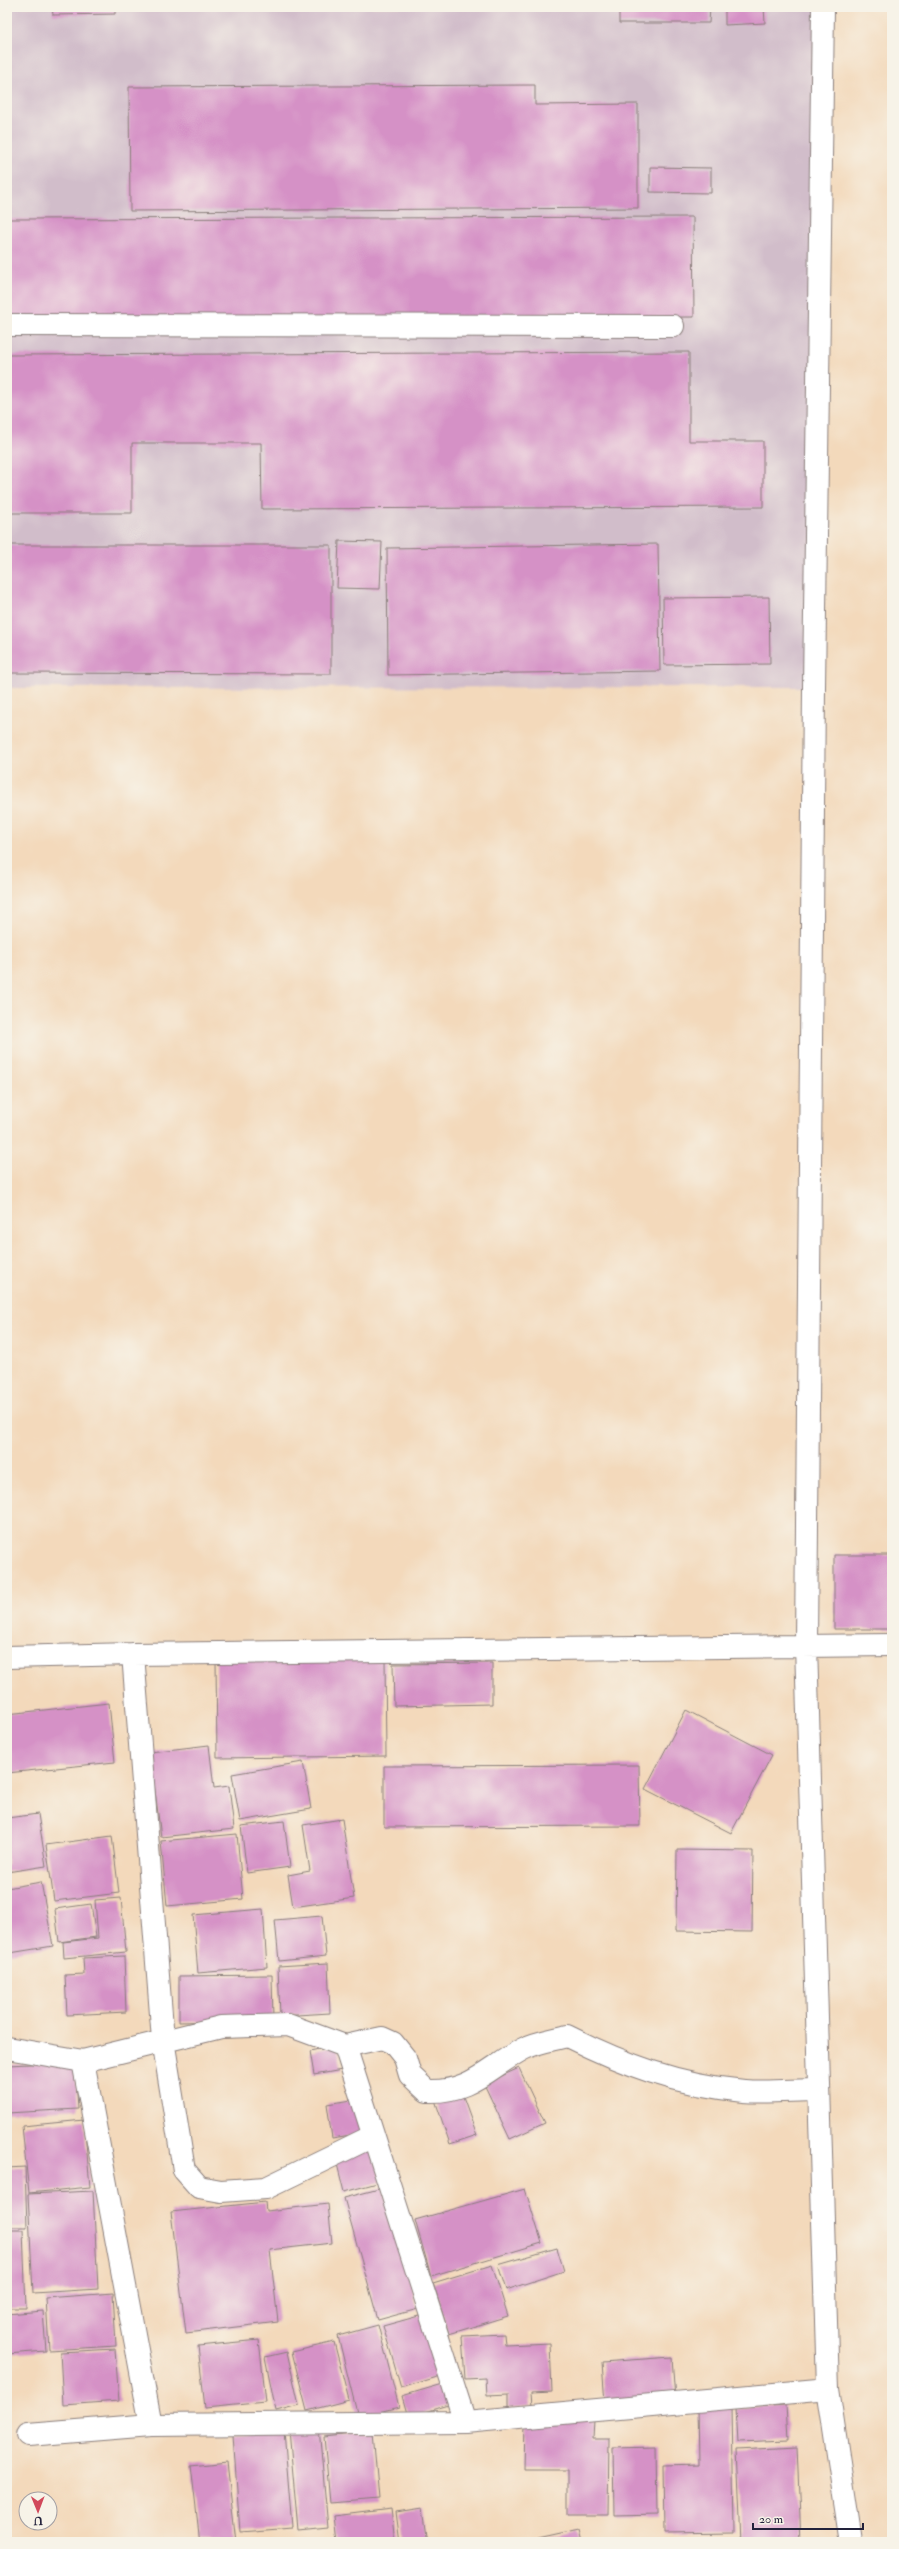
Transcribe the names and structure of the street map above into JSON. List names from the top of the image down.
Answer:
{
  "scale_bar": "20 m",
  "north": "bottom"
}
